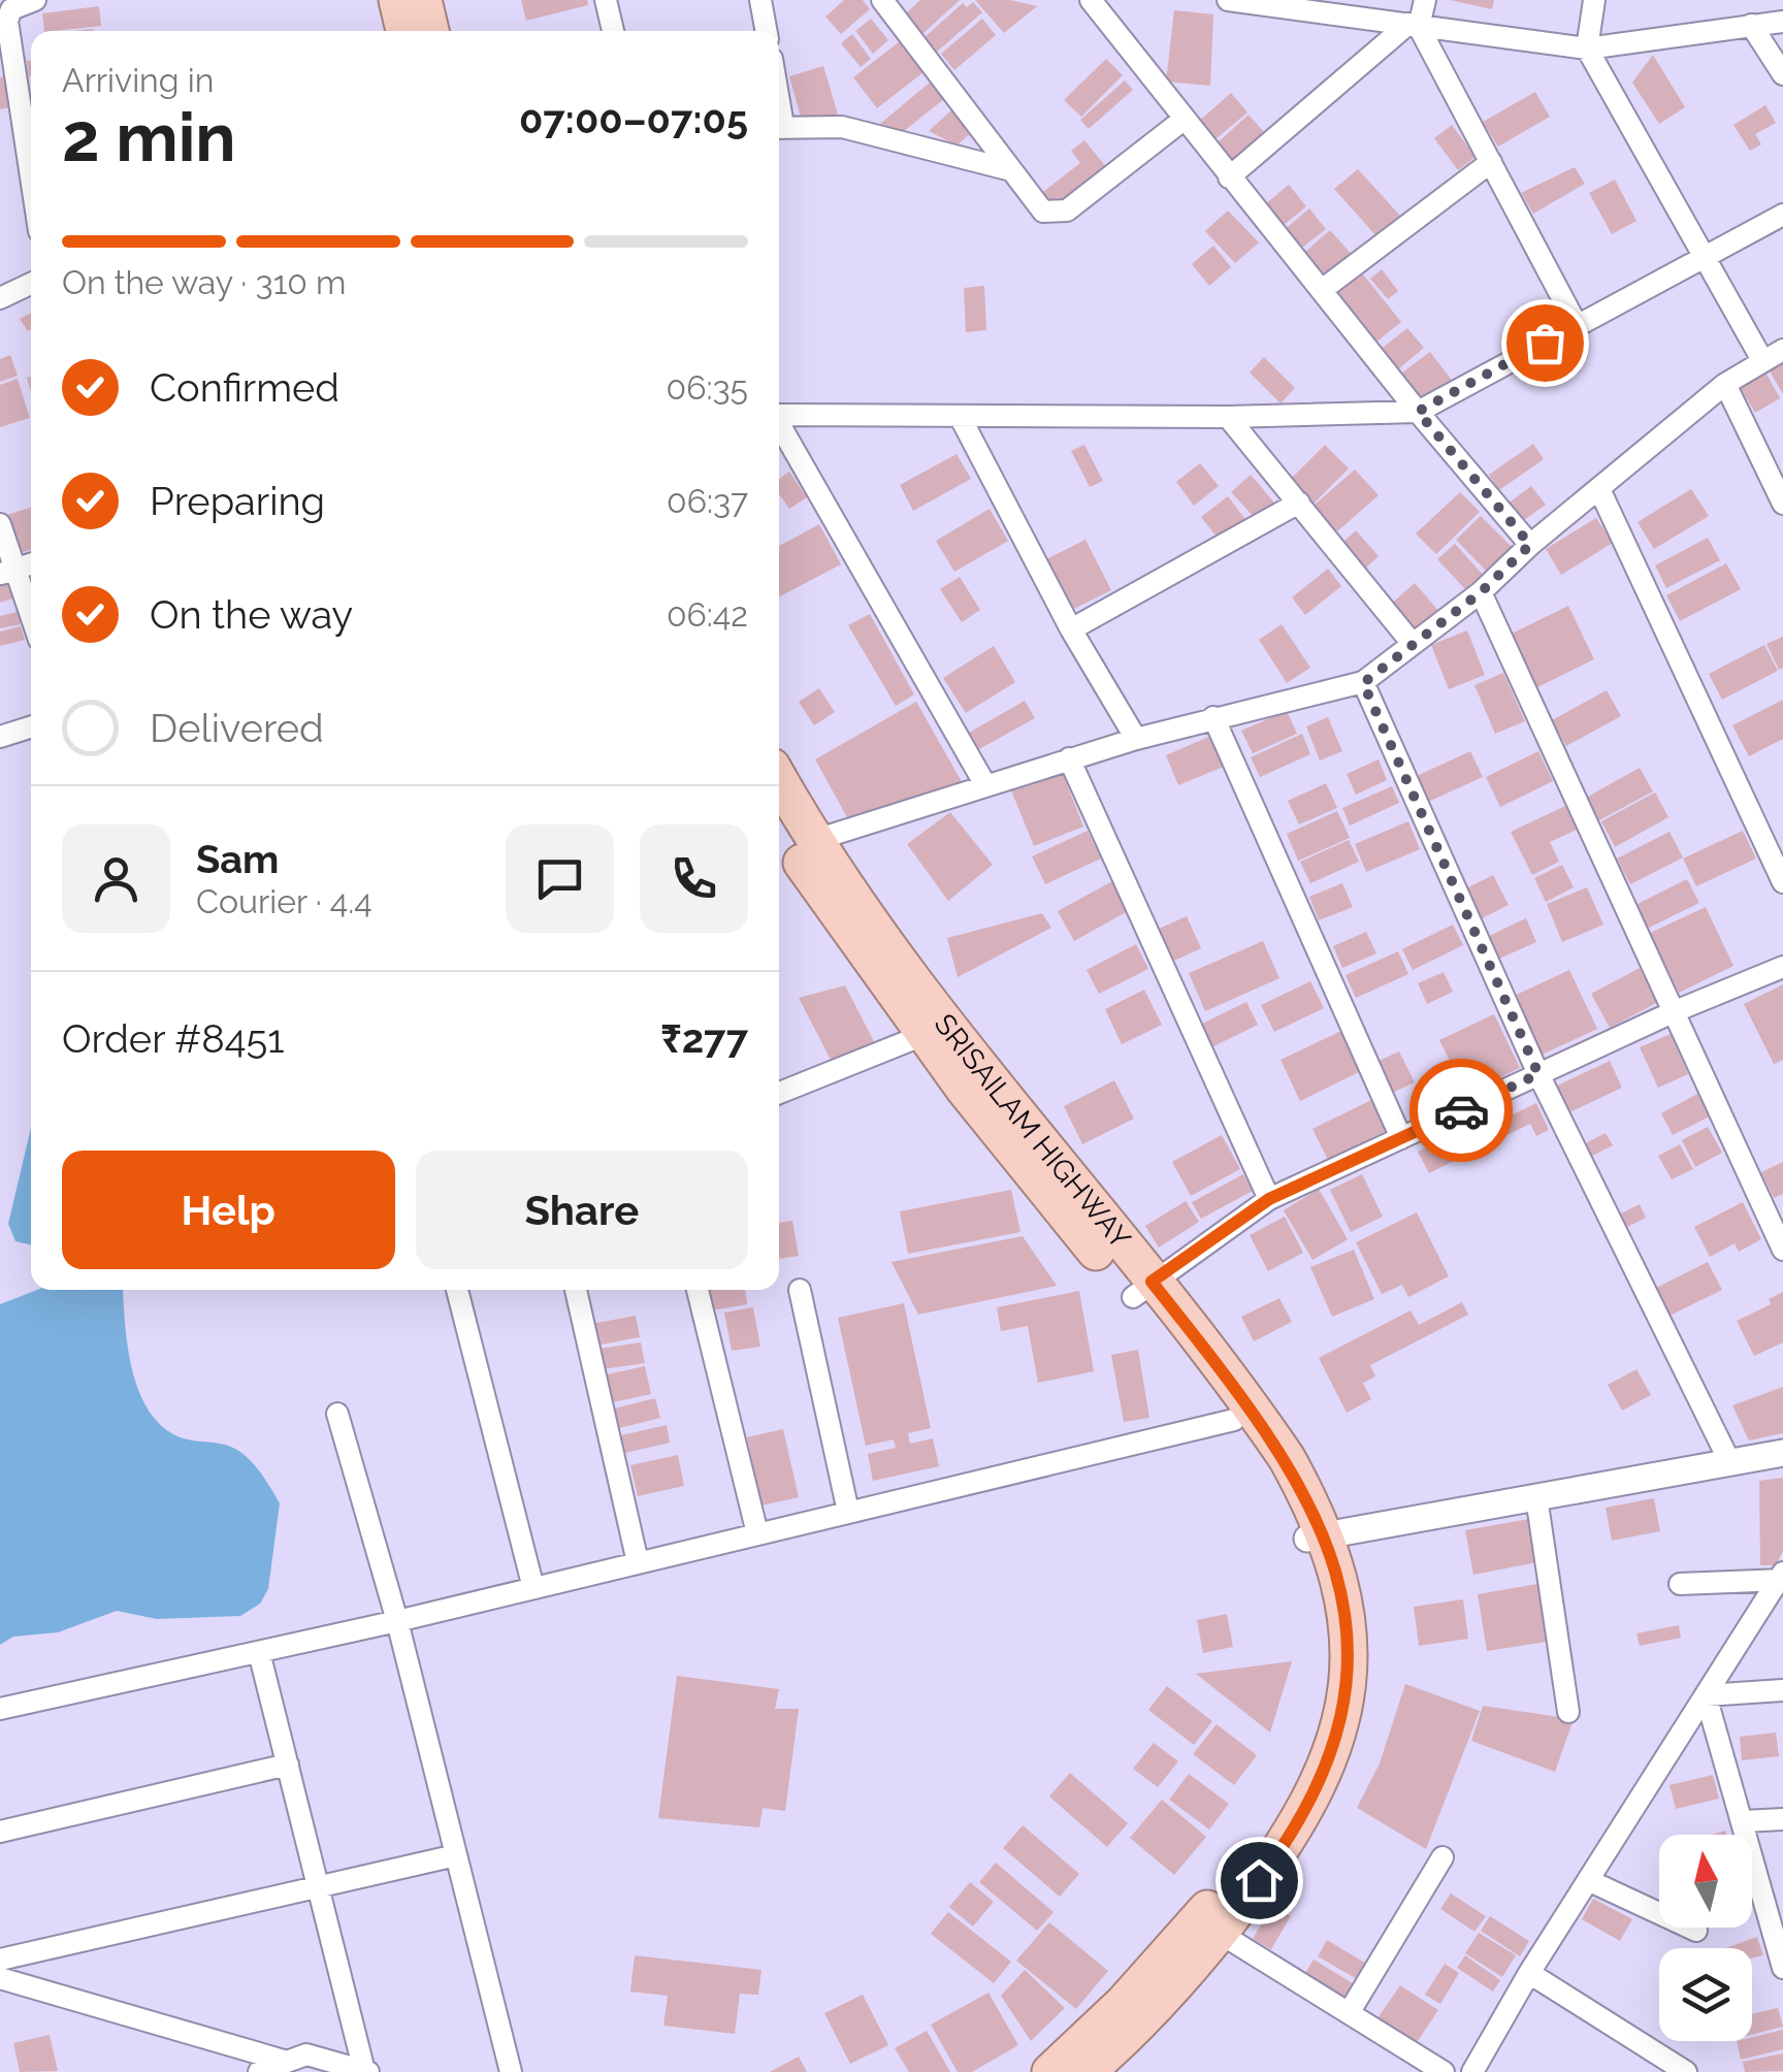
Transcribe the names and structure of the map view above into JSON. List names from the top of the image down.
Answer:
{
  "streets": {
    "highway": ["SRISAILAM HIGHWAY"]
  },
  "north": "top",
  "page": {
    "heading": ["2 min", "Arriving in", "07:00–07:05"],
    "panel": [
      "Sam",
      "Courier · 4.4",
      "Order #8451",
      "₹277"
    ],
    "bar": "On the way · 310 m",
    "list": [
      ["Confirmed", "06:35"],
      ["Preparing", "06:37"],
      ["On the way", "06:42"],
      "Delivered"
    ],
    "buttons": ["Help", "Share"]
  }
}
